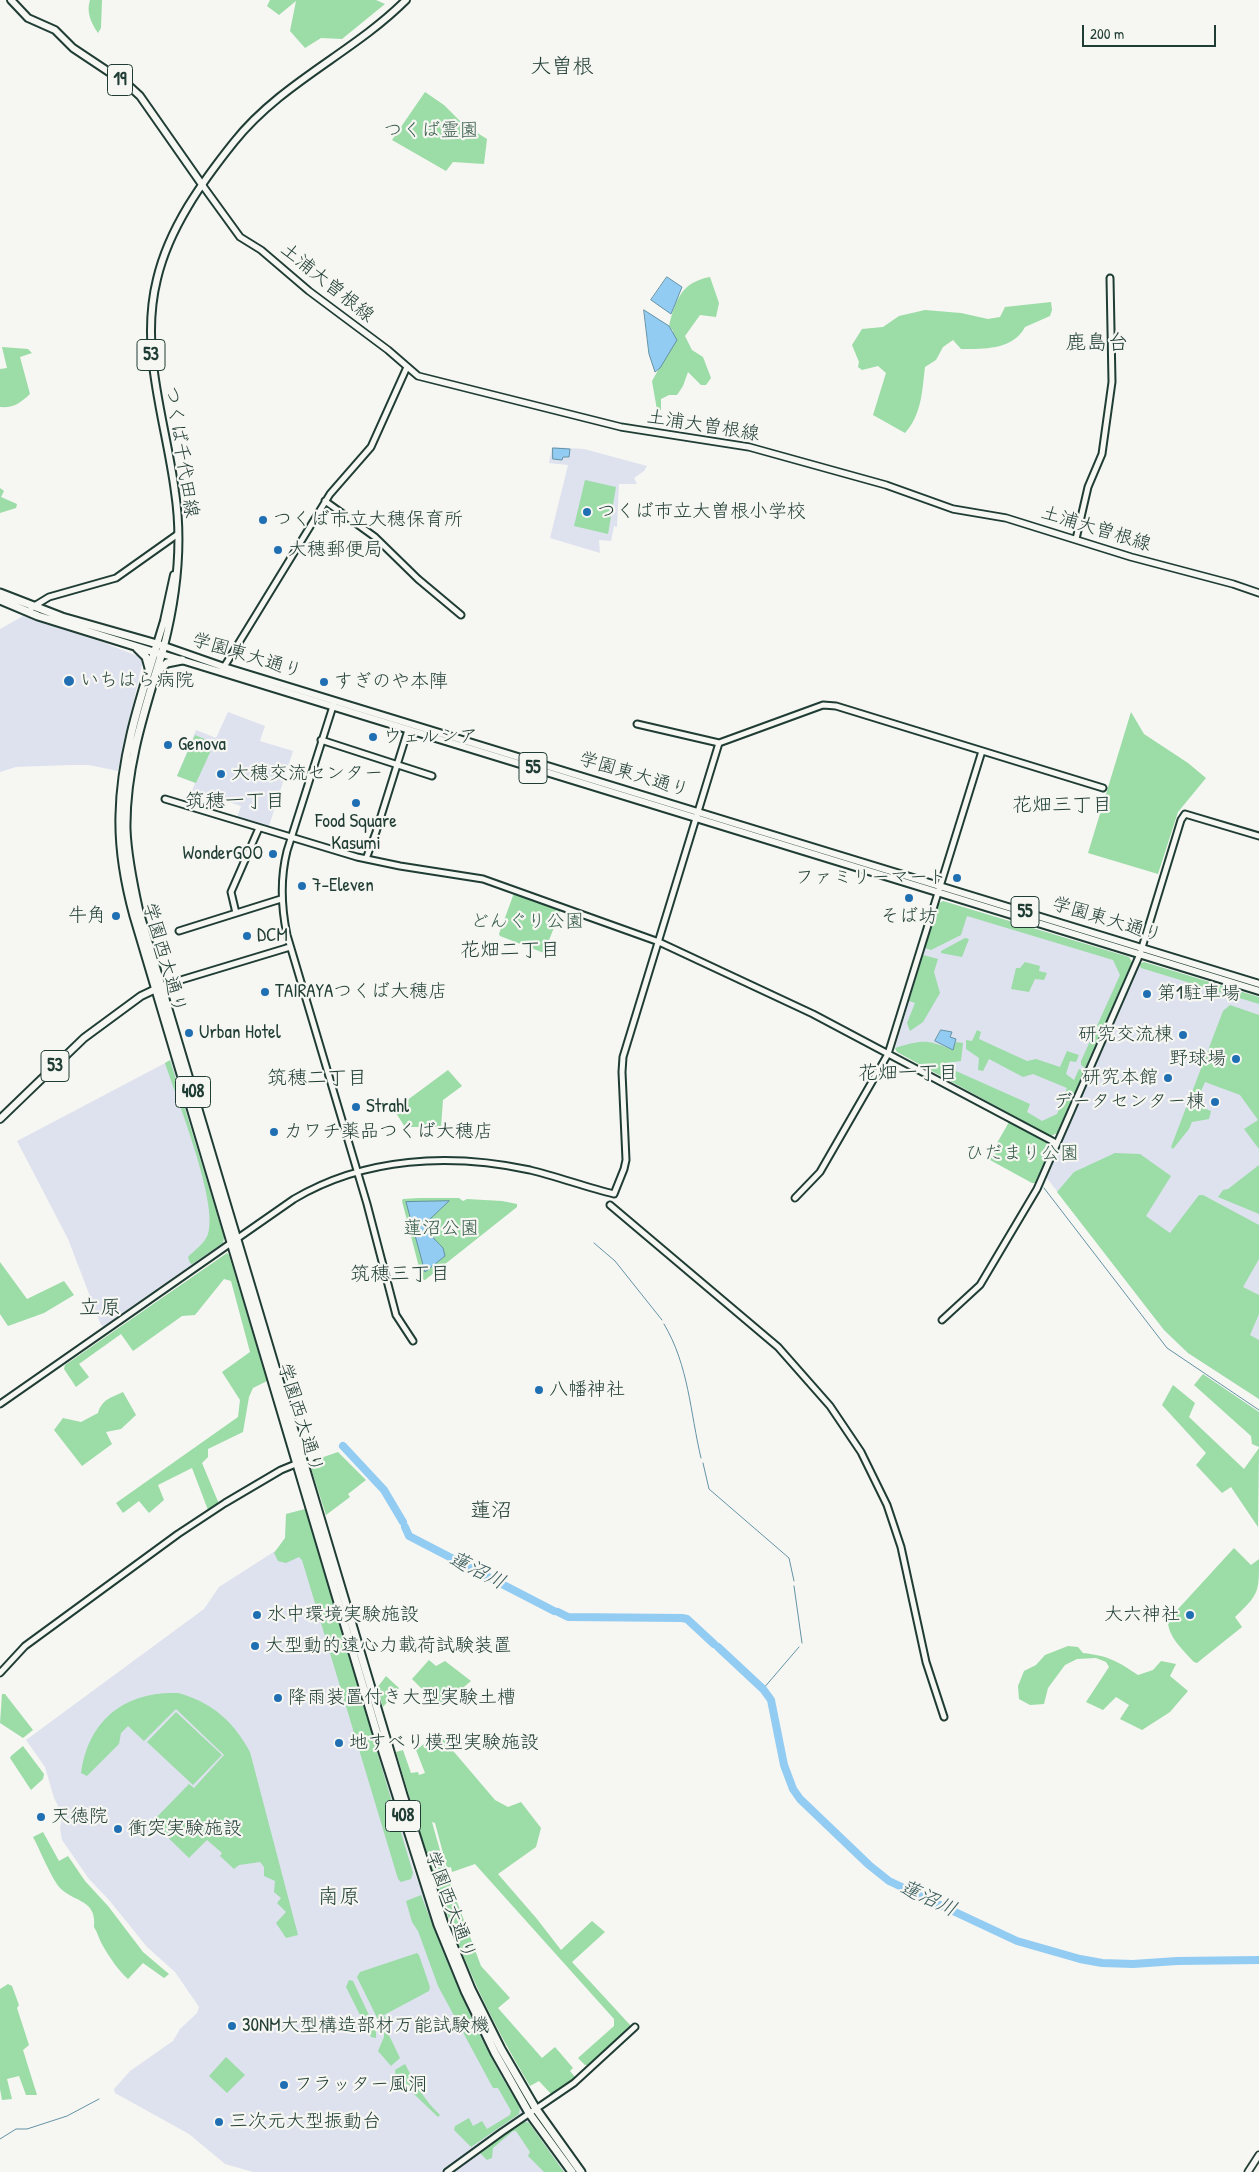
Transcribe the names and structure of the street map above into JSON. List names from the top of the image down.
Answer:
{
  "streets": {
    "highway": ["学園東大通り", "学園西大通り", "408"],
    "main road": [
      "19",
      "土浦大曽根線",
      "53",
      "つくば千代田線",
      "55"
    ]
  },
  "crossings": [
    ["19", "土浦大曽根線"],
    ["19", "つくば千代田線"],
    ["土浦大曽根線", "つくば千代田線"],
    ["53", "学園西大通り"],
    ["つくば千代田線", "学園東大通り"],
    ["つくば千代田線", "学園西大通り"],
    ["学園東大通り", "学園西大通り"]
  ],
  "districts": [
    "大曽根",
    "鹿島台",
    "筑穂一丁目",
    "花畑三丁目",
    "花畑二丁目",
    "花畑一丁目",
    "筑穂二丁目",
    "筑穂三丁目",
    "立原",
    "蓮沼",
    "南原"
  ],
  "water": ["蓮沼川"],
  "parks": [
    "つくば霊園",
    "どんぐり公園",
    "ひだまり公園",
    "蓮沼公園"
  ],
  "places": [
    "つくば市立大曽根小学校",
    "つくば市立大穂保育所",
    "大穂郵便局",
    "いちはら病院",
    "すぎのや本陣",
    "ウェルシア",
    "Genova",
    "大穂交流センター",
    "Food Square Kasumi",
    "WonderGOO",
    "ファミリーマート",
    "7-Eleven",
    "そば坊",
    "牛角",
    "DCM",
    "TAIRAYAつくば大穂店",
    "第1駐車場",
    "Urban Hotel",
    "研究交流棟",
    "野球場",
    "研究本館",
    "データセンター棟",
    "Strahl",
    "カワチ薬品つくば大穂店",
    "八幡神社",
    "水中環境実験施設",
    "大六神社",
    "大型動的遠心力載荷試験装置",
    "降雨装置付き大型実験土槽",
    "地すべり模型実験施設",
    "天徳院",
    "衝突実験施設",
    "30NM大型構造部材万能試験機",
    "フラッター風洞",
    "三次元大型振動台"
  ],
  "scale_bar": "200 m"
}
